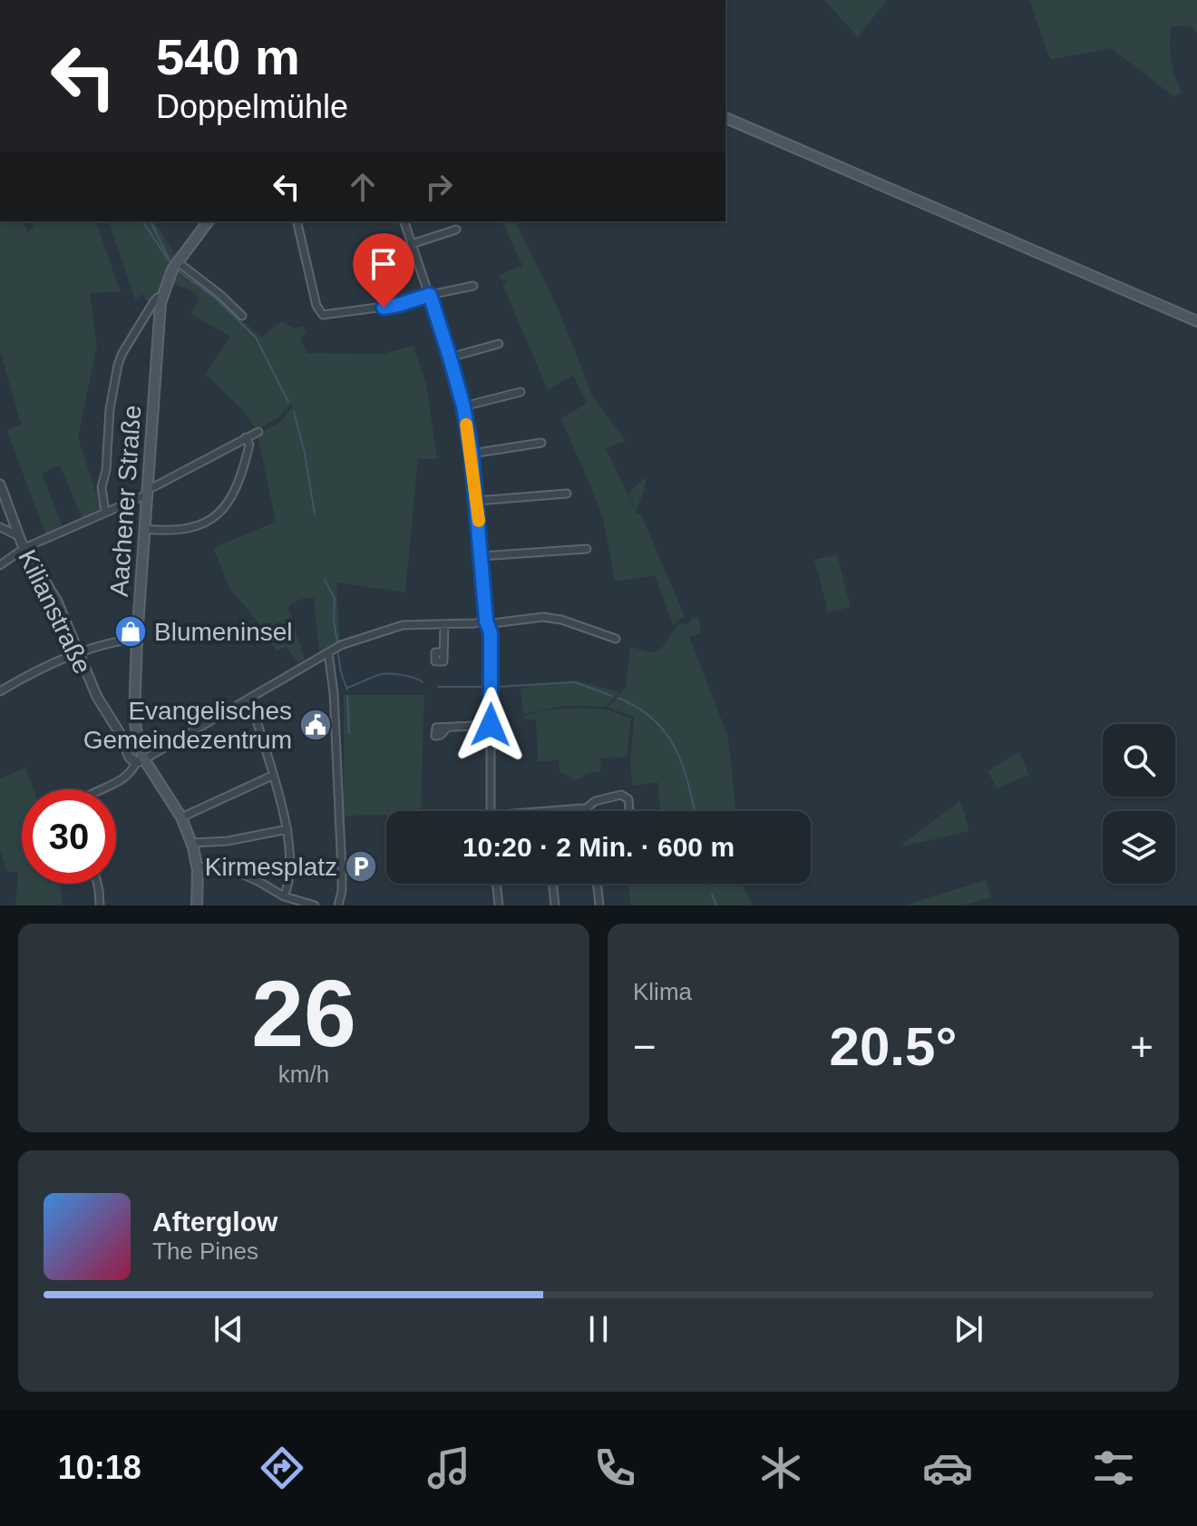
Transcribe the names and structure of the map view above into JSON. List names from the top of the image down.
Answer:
{
  "streets": {
    "main road": ["Aachener Straße"],
    "street": ["Kilianstraße"]
  },
  "crossings": [
    ["Aachener Straße", "Kilianstraße"]
  ],
  "places": {
    "shop": ["Blumeninsel"],
    "public building": ["Evangelisches Gemeindezentrum"],
    "parking": ["Kirmesplatz"]
  },
  "page": {
    "turn": ["540 m", "Doppelmühle"],
    "limit": "30",
    "trip": "10:20 · 2 Min. · 600 m",
    "tile": [
      ["26", "km/h"],
      "Klima"
    ],
    "heat": ["−", "20.5°", "+"],
    "song": ["Afterglow", "The Pines"],
    "tabs": "10:18"
  }
}
